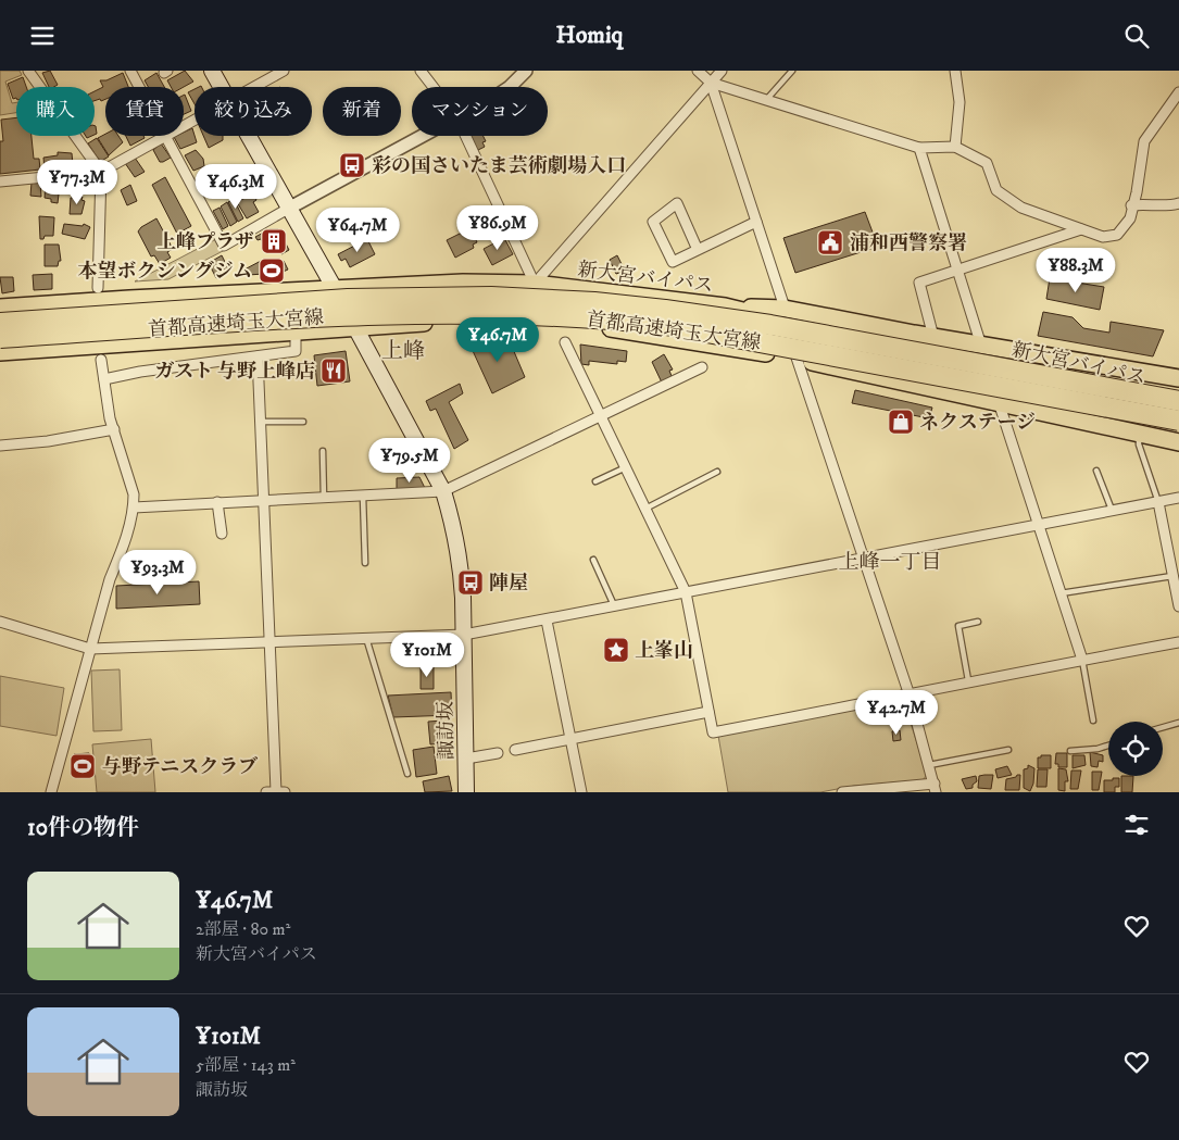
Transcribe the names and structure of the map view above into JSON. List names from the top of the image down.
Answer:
{
  "streets": {
    "highway": ["新大宮バイパス", "首都高速埼玉大宮線"],
    "main road": ["諏訪坂"]
  },
  "crossings": [
    ["新大宮バイパス", "首都高速埼玉大宮線"],
    ["新大宮バイパス", "諏訪坂"]
  ],
  "districts": ["上峰", "上峰一丁目"],
  "places": {
    "bus stop": ["彩の国さいたま芸術劇場入口", "陣屋"],
    "building": ["上峰プラザ"],
    "public building": ["浦和西警察署"],
    "sports": ["本望ボクシングジム", "与野テニスクラブ"],
    "restaurant": ["ガスト 与野上峰店"],
    "shop": ["ネクステージ"],
    "place": ["上峯山"]
  },
  "page": {
    "header": "Homiq",
    "chip": [
      "購入",
      "賃貸",
      "絞り込み",
      "新着",
      "マンション"
    ],
    "price": [
      "¥77.3M",
      "¥46.3M",
      "¥86.9M",
      "¥64.7M",
      "¥88.3M",
      "¥46.7M",
      "¥79.5M",
      "¥93.3M",
      "¥101M",
      "¥42.7M"
    ],
    "heading": "10件の物件",
    "list": [
      {
        "name": "¥46.7M",
        "note": "2部屋 · 80 m² · 新大宮バイパス"
      },
      {
        "name": "¥101M",
        "note": "5部屋 · 143 m² · 諏訪坂"
      }
    ]
  }
}
